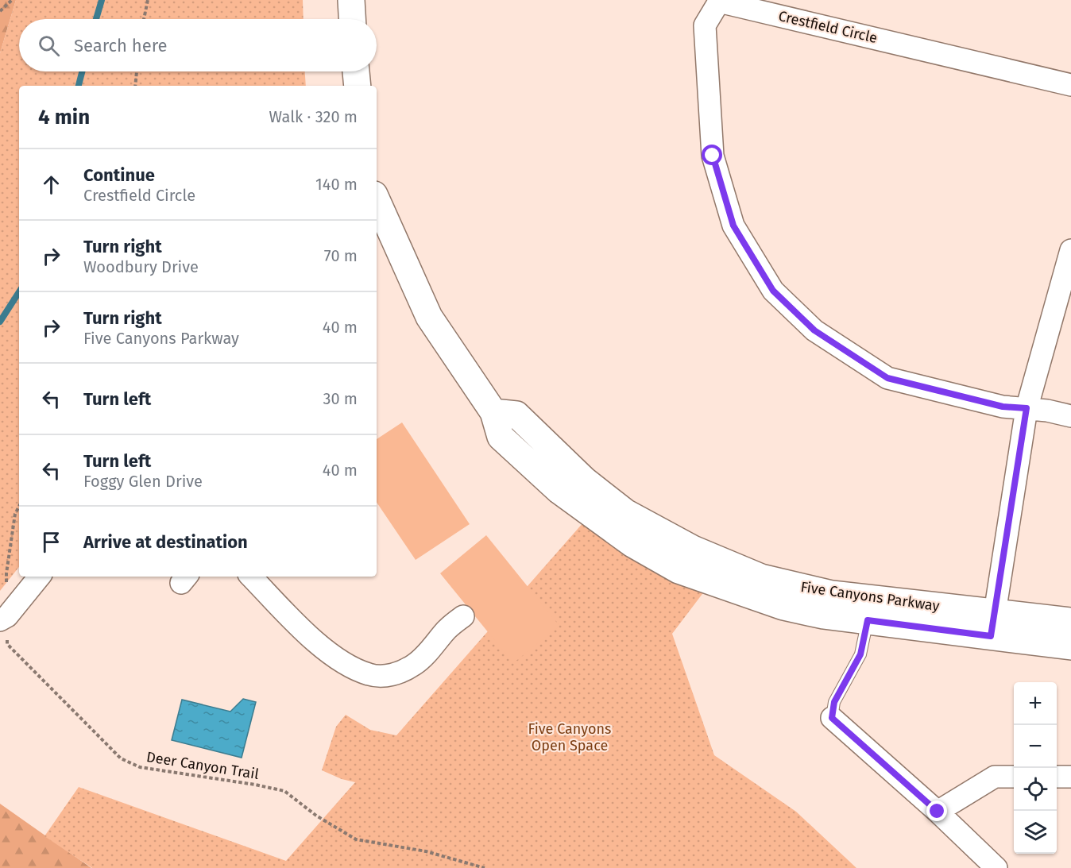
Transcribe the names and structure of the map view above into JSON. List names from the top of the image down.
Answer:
{
  "streets": {
    "main road": ["Five Canyons Parkway"],
    "street": ["Crestfield Circle"],
    "path": ["Deer Canyon Trail"]
  },
  "parks": ["Five Canyons Open Space"],
  "page": {
    "search": "Search here",
    "heading": ["4 min", "Walk · 320 m"],
    "list": [
      ["Continue", "Crestfield Circle", "140 m"],
      ["Turn right", "Woodbury Drive", "70 m"],
      ["Turn right", "Five Canyons Parkway", "40 m"],
      ["Turn left", "30 m"],
      ["Turn left", "Foggy Glen Drive", "40 m"],
      "Arrive at destination"
    ],
    "map_buttons": ["+", "−"]
  }
}
